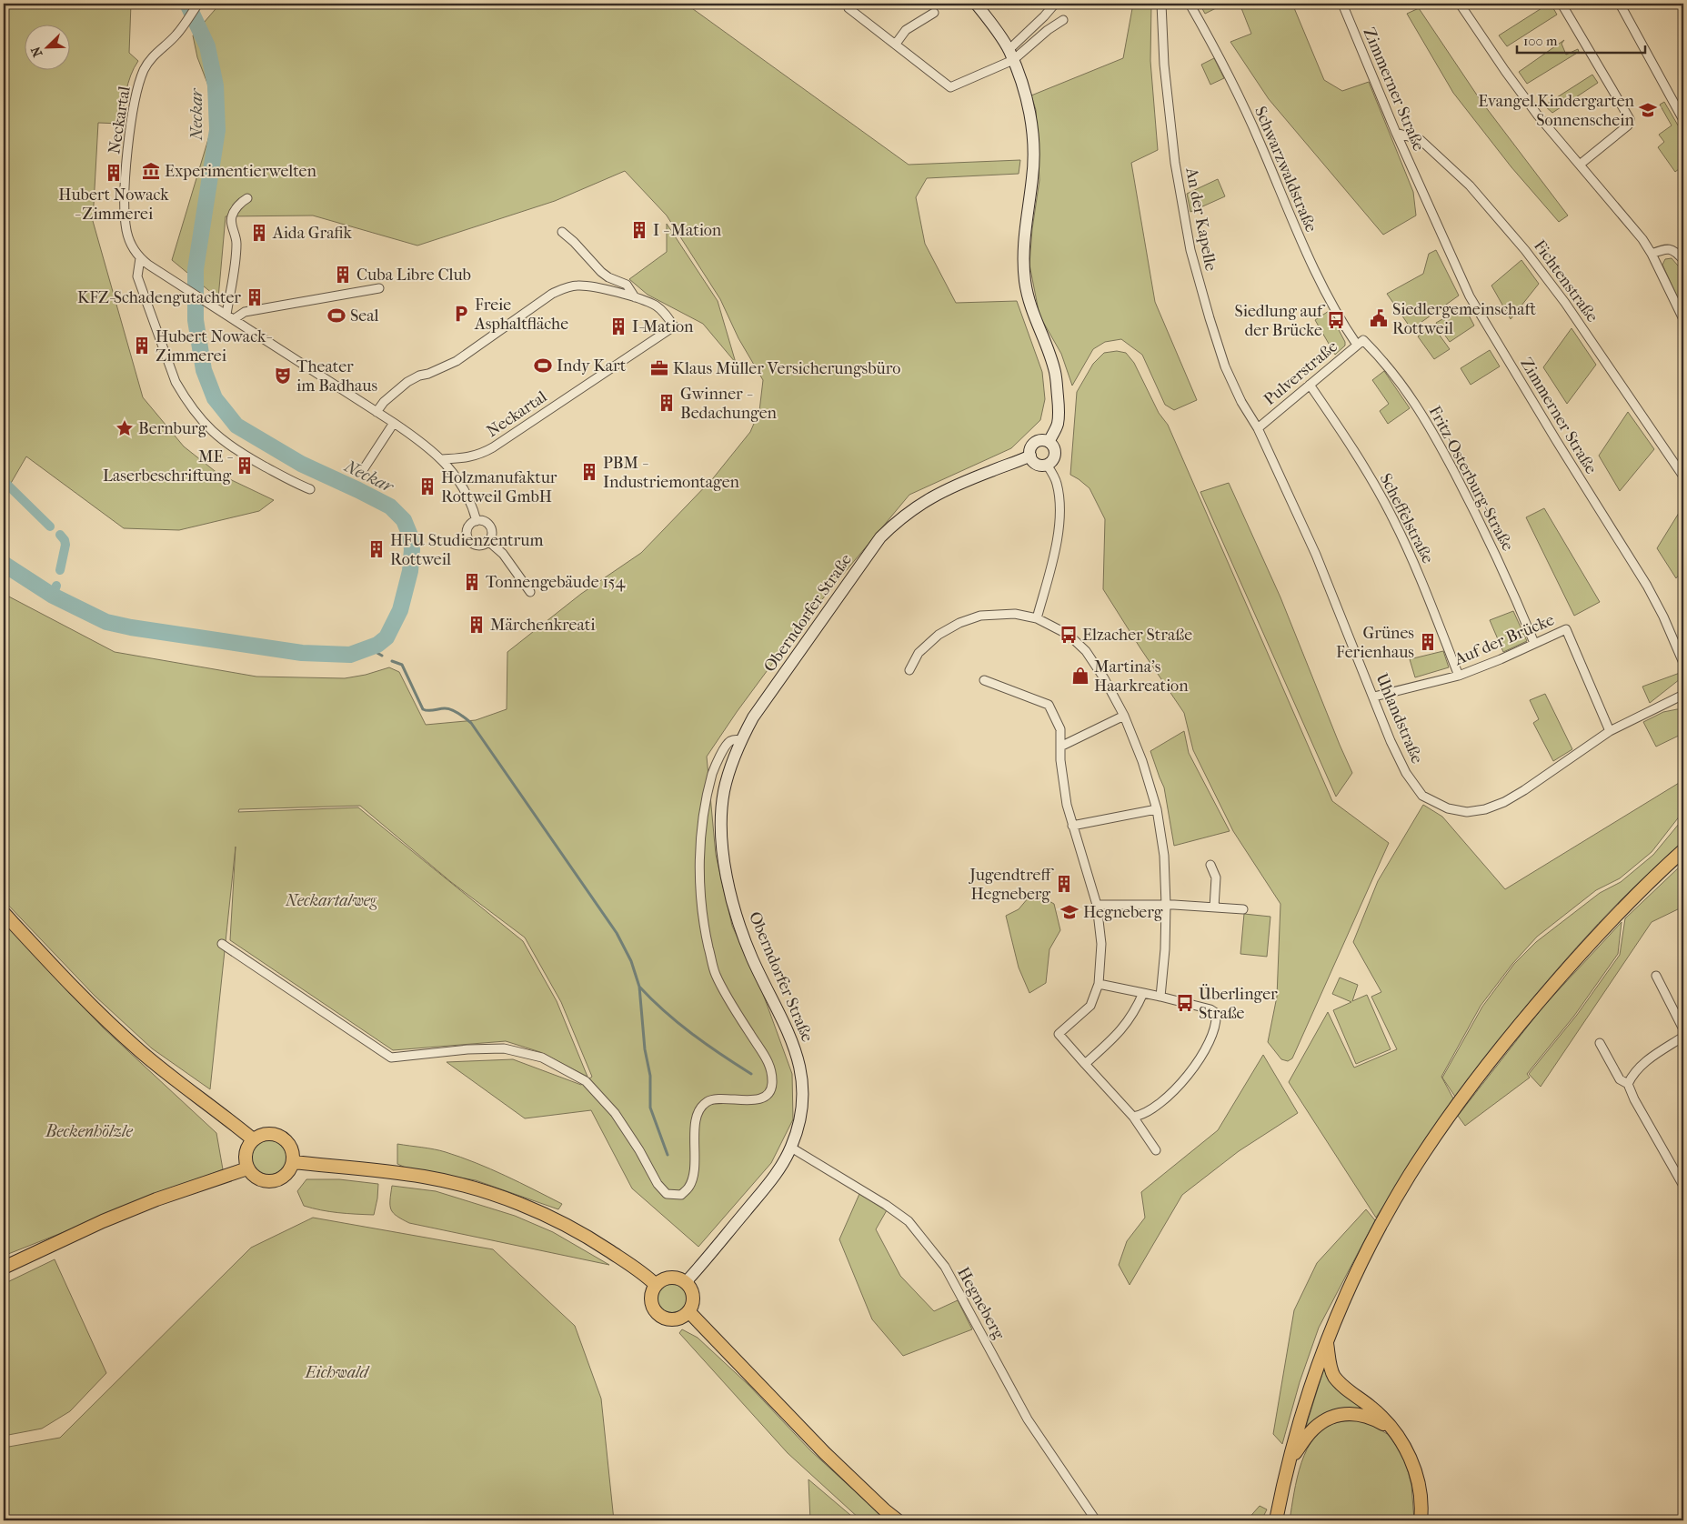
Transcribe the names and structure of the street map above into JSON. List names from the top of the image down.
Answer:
{
  "streets": {
    "street": [
      "Zimmerner Straße",
      "Neckartal",
      "Schwarzwaldstraße",
      "An der Kapelle",
      "Fichtenstraße",
      "Pulverstraße",
      "Fritz-Osterburg-Straße",
      "Scheffelstraße",
      "Oberndorfer Straße",
      "Auf der Brücke",
      "Uhlandstraße",
      "Hegneberg"
    ]
  },
  "crossings": [
    ["Zimmerner Straße", "Fichtenstraße"],
    ["Schwarzwaldstraße", "Pulverstraße"],
    ["Schwarzwaldstraße", "Fritz-Osterburg-Straße"],
    ["An der Kapelle", "Pulverstraße"],
    ["An der Kapelle", "Uhlandstraße"],
    ["Pulverstraße", "Fritz-Osterburg-Straße"],
    ["Pulverstraße", "Scheffelstraße"],
    ["Pulverstraße", "Uhlandstraße"],
    ["Fritz-Osterburg-Straße", "Auf der Brücke"],
    ["Scheffelstraße", "Auf der Brücke"],
    ["Oberndorfer Straße", "Hegneberg"],
    ["Auf der Brücke", "Uhlandstraße"]
  ],
  "water": ["Neckar"],
  "parks": ["Neckartalweg", "Beckenhölzle", "Eichwald"],
  "places": {
    "school or university": ["Evangel.Kindergarten Sonnenschein", "Hegneberg"],
    "museum": ["Experimentierwelten"],
    "building": [
      "Hubert Nowack - Zimmerei",
      "I - Mation",
      "Aida Grafik",
      "Cuba Libre Club",
      "KFZ-Schadengutachter",
      "I-Mation",
      "Hubert Nowack- Zimmerei",
      "Gwinner - Bedachungen",
      "ME - Laserbeschriftung",
      "PBM - Industriemontagen",
      "Holzmanufaktur Rottweil GmbH",
      "HFU Studienzentrum Rottweil",
      "Tonnengebäude 154",
      "Märchenkreati",
      "Grünes Ferienhaus",
      "Jugendtreff Hegneberg"
    ],
    "parking": ["Freie Asphaltfläche"],
    "sports": ["Seal", "Indy Kart"],
    "public building": ["Siedlergemeinschaft Rottweil"],
    "bus stop": ["Siedlung auf der Brücke", "Elzacher Straße", "Überlinger Straße"],
    "office": ["Klaus Müller Versicherungsbüro"],
    "theatre": ["Theater im Badhaus"],
    "place": ["Bernburg"],
    "shop": ["Martina's Haarkreation"]
  },
  "scale_bar": "100 m",
  "north": "bottom left"
}
